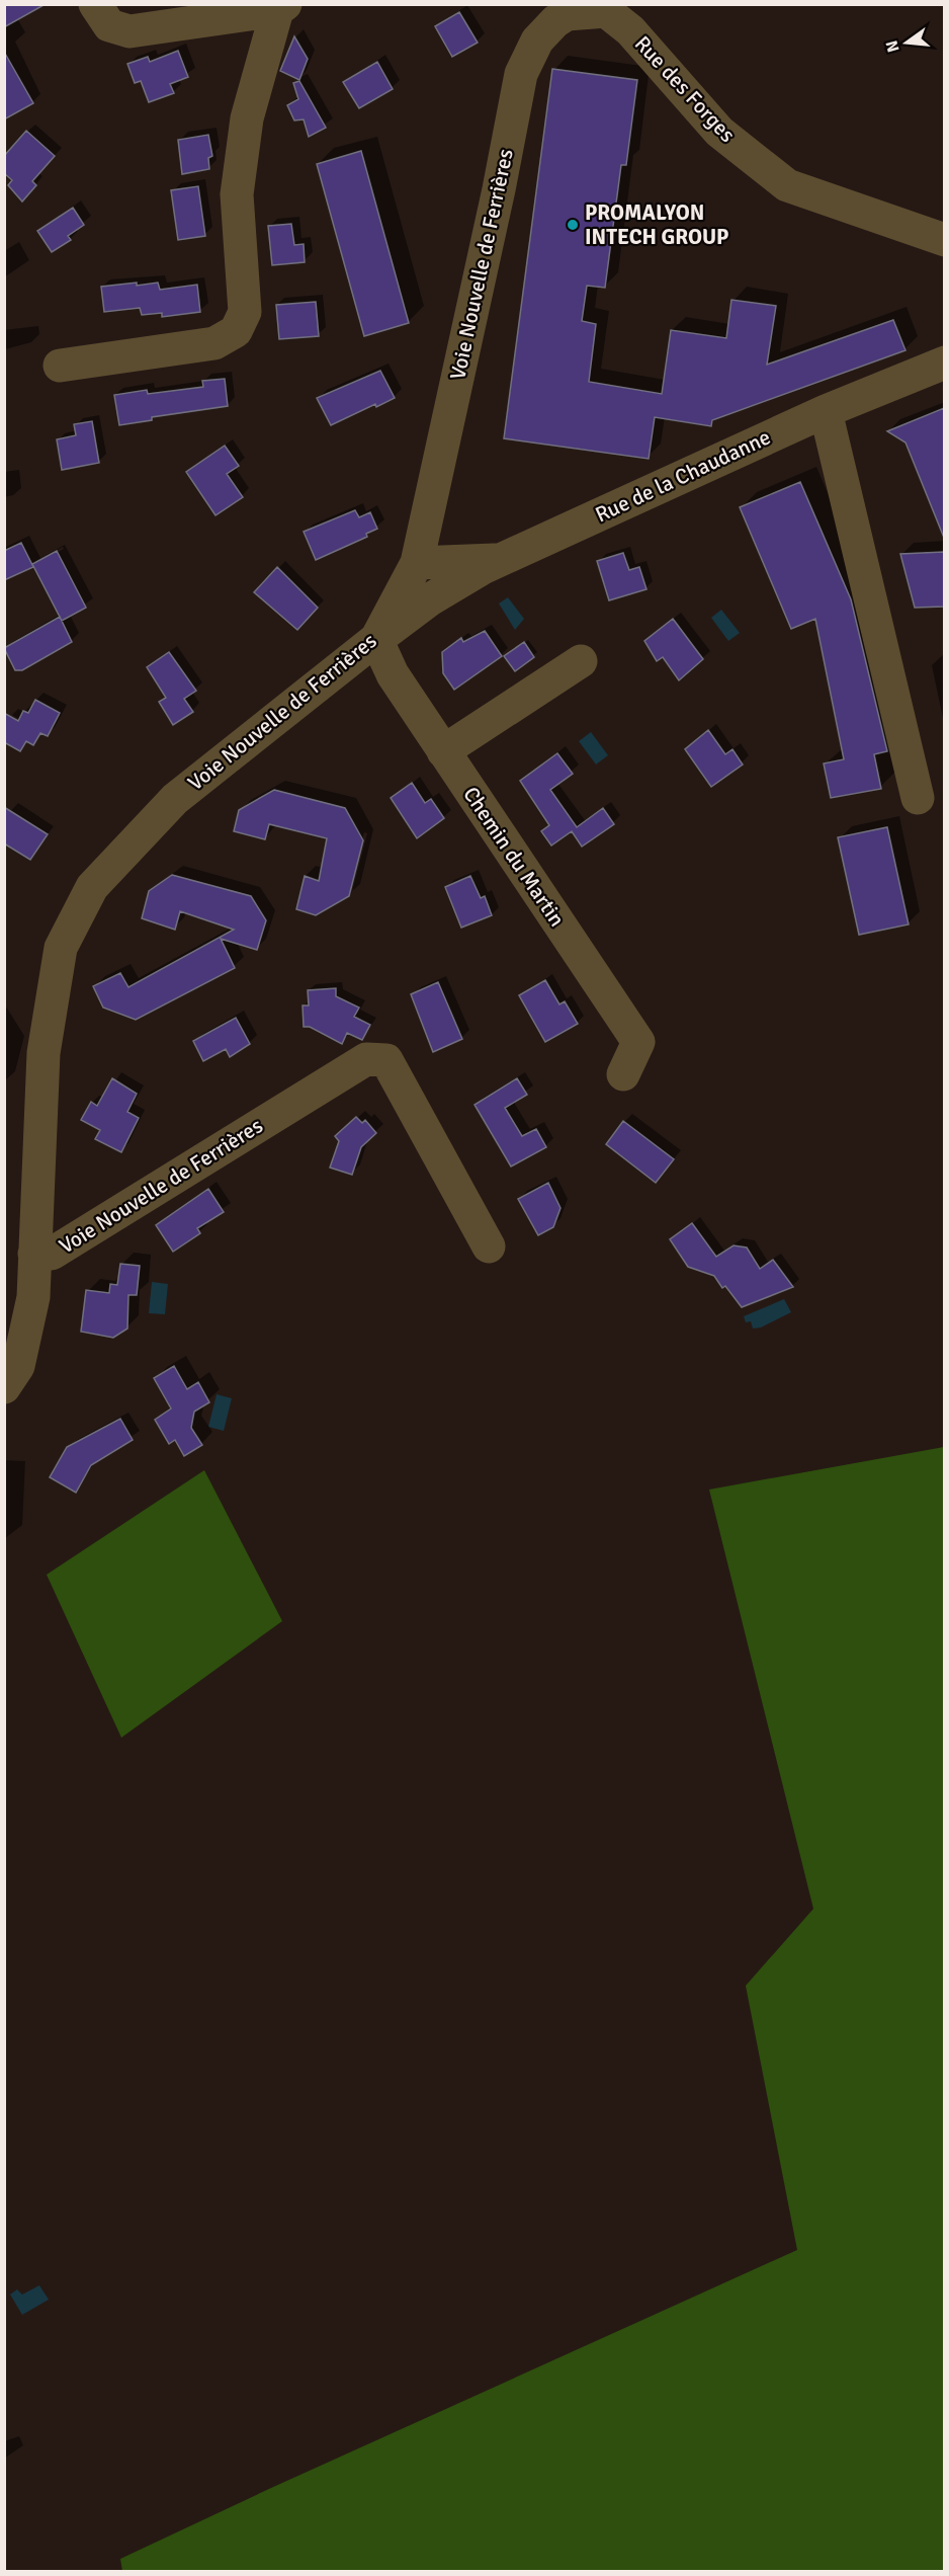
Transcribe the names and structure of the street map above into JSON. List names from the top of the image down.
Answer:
{
  "streets": {
    "street": [
      "Rue des Forges",
      "Voie Nouvelle de Ferrières",
      "Rue de la Chaudanne",
      "Chemin du Martin"
    ]
  },
  "crossings": [
    ["Rue des Forges", "Voie Nouvelle de Ferrières"],
    ["Voie Nouvelle de Ferrières", "Rue de la Chaudanne"],
    ["Voie Nouvelle de Ferrières", "Chemin du Martin"]
  ],
  "places": ["PROMALYON INTECH GROUP"],
  "north": "left"
}
